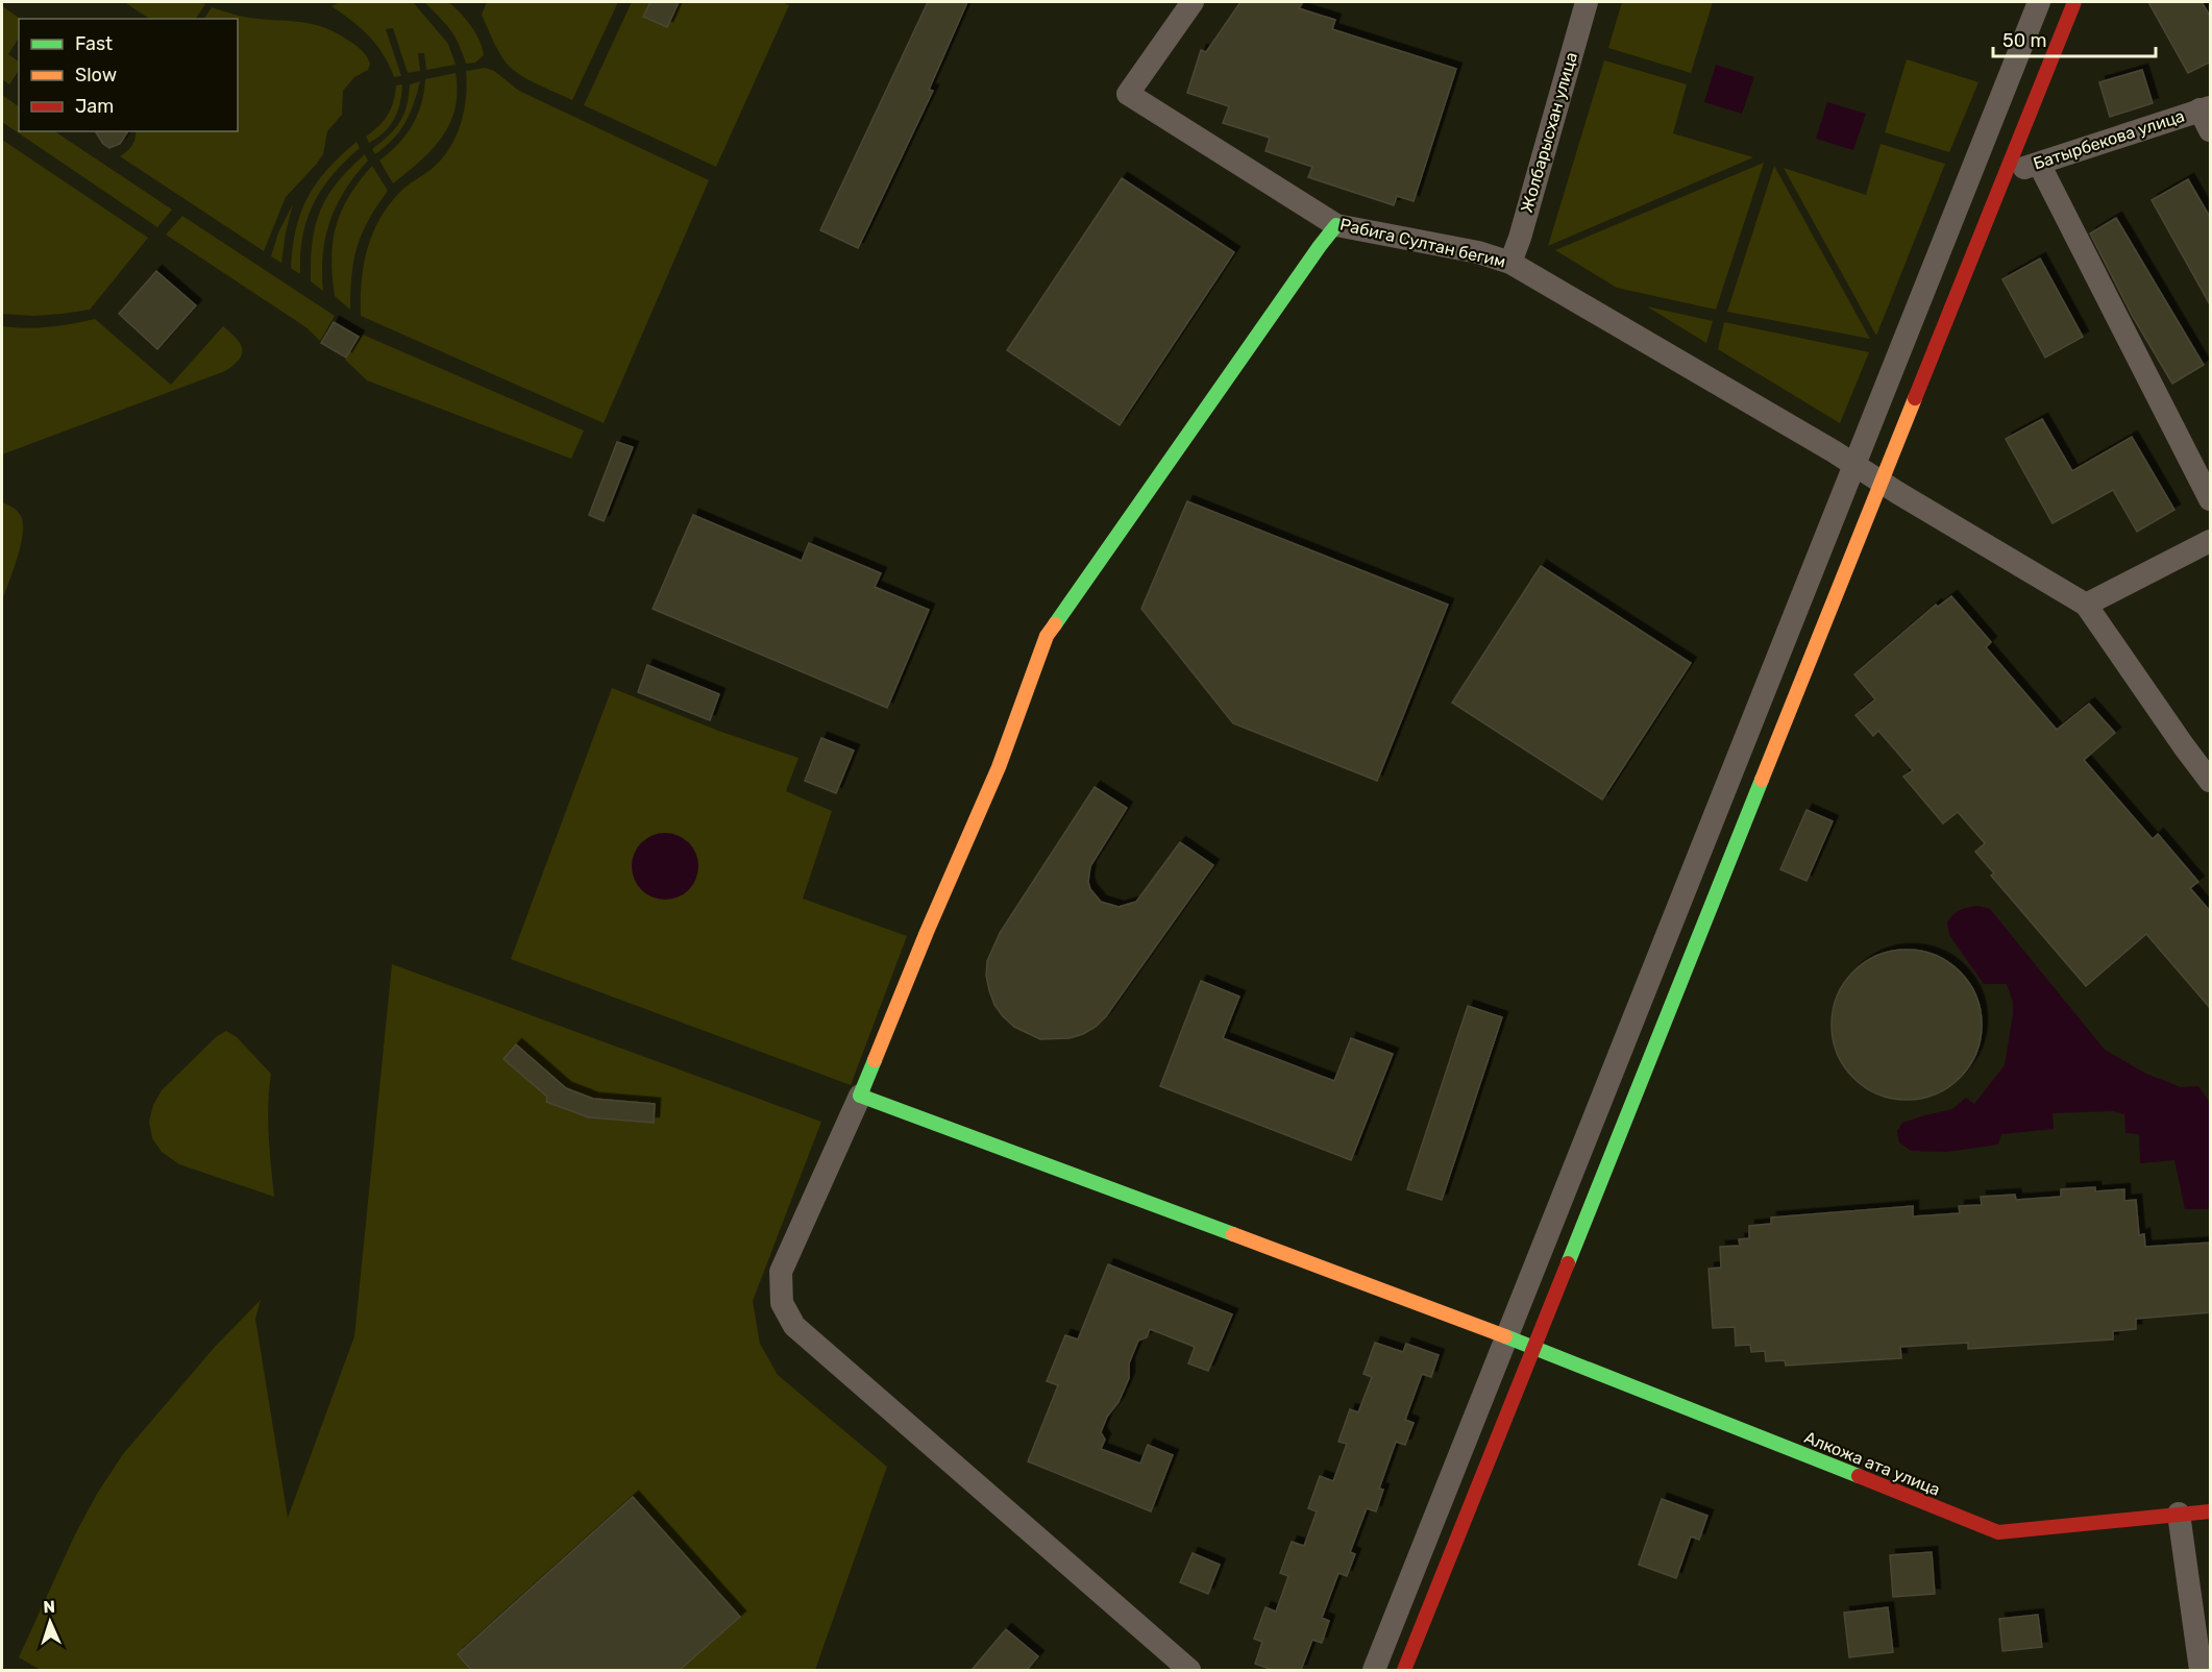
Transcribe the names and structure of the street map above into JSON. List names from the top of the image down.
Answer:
{
  "streets": {
    "street": [
      "Жолбарысхан улица",
      "Батырбекова улица",
      "Рабига Султан бегим",
      "Алкожа ата улица"
    ]
  },
  "crossings": [
    ["Жолбарысхан улица", "Рабига Султан бегим"]
  ],
  "legend": ["Fast", "Slow", "Jam"],
  "scale_bar": "50 m",
  "north": "top"
}
